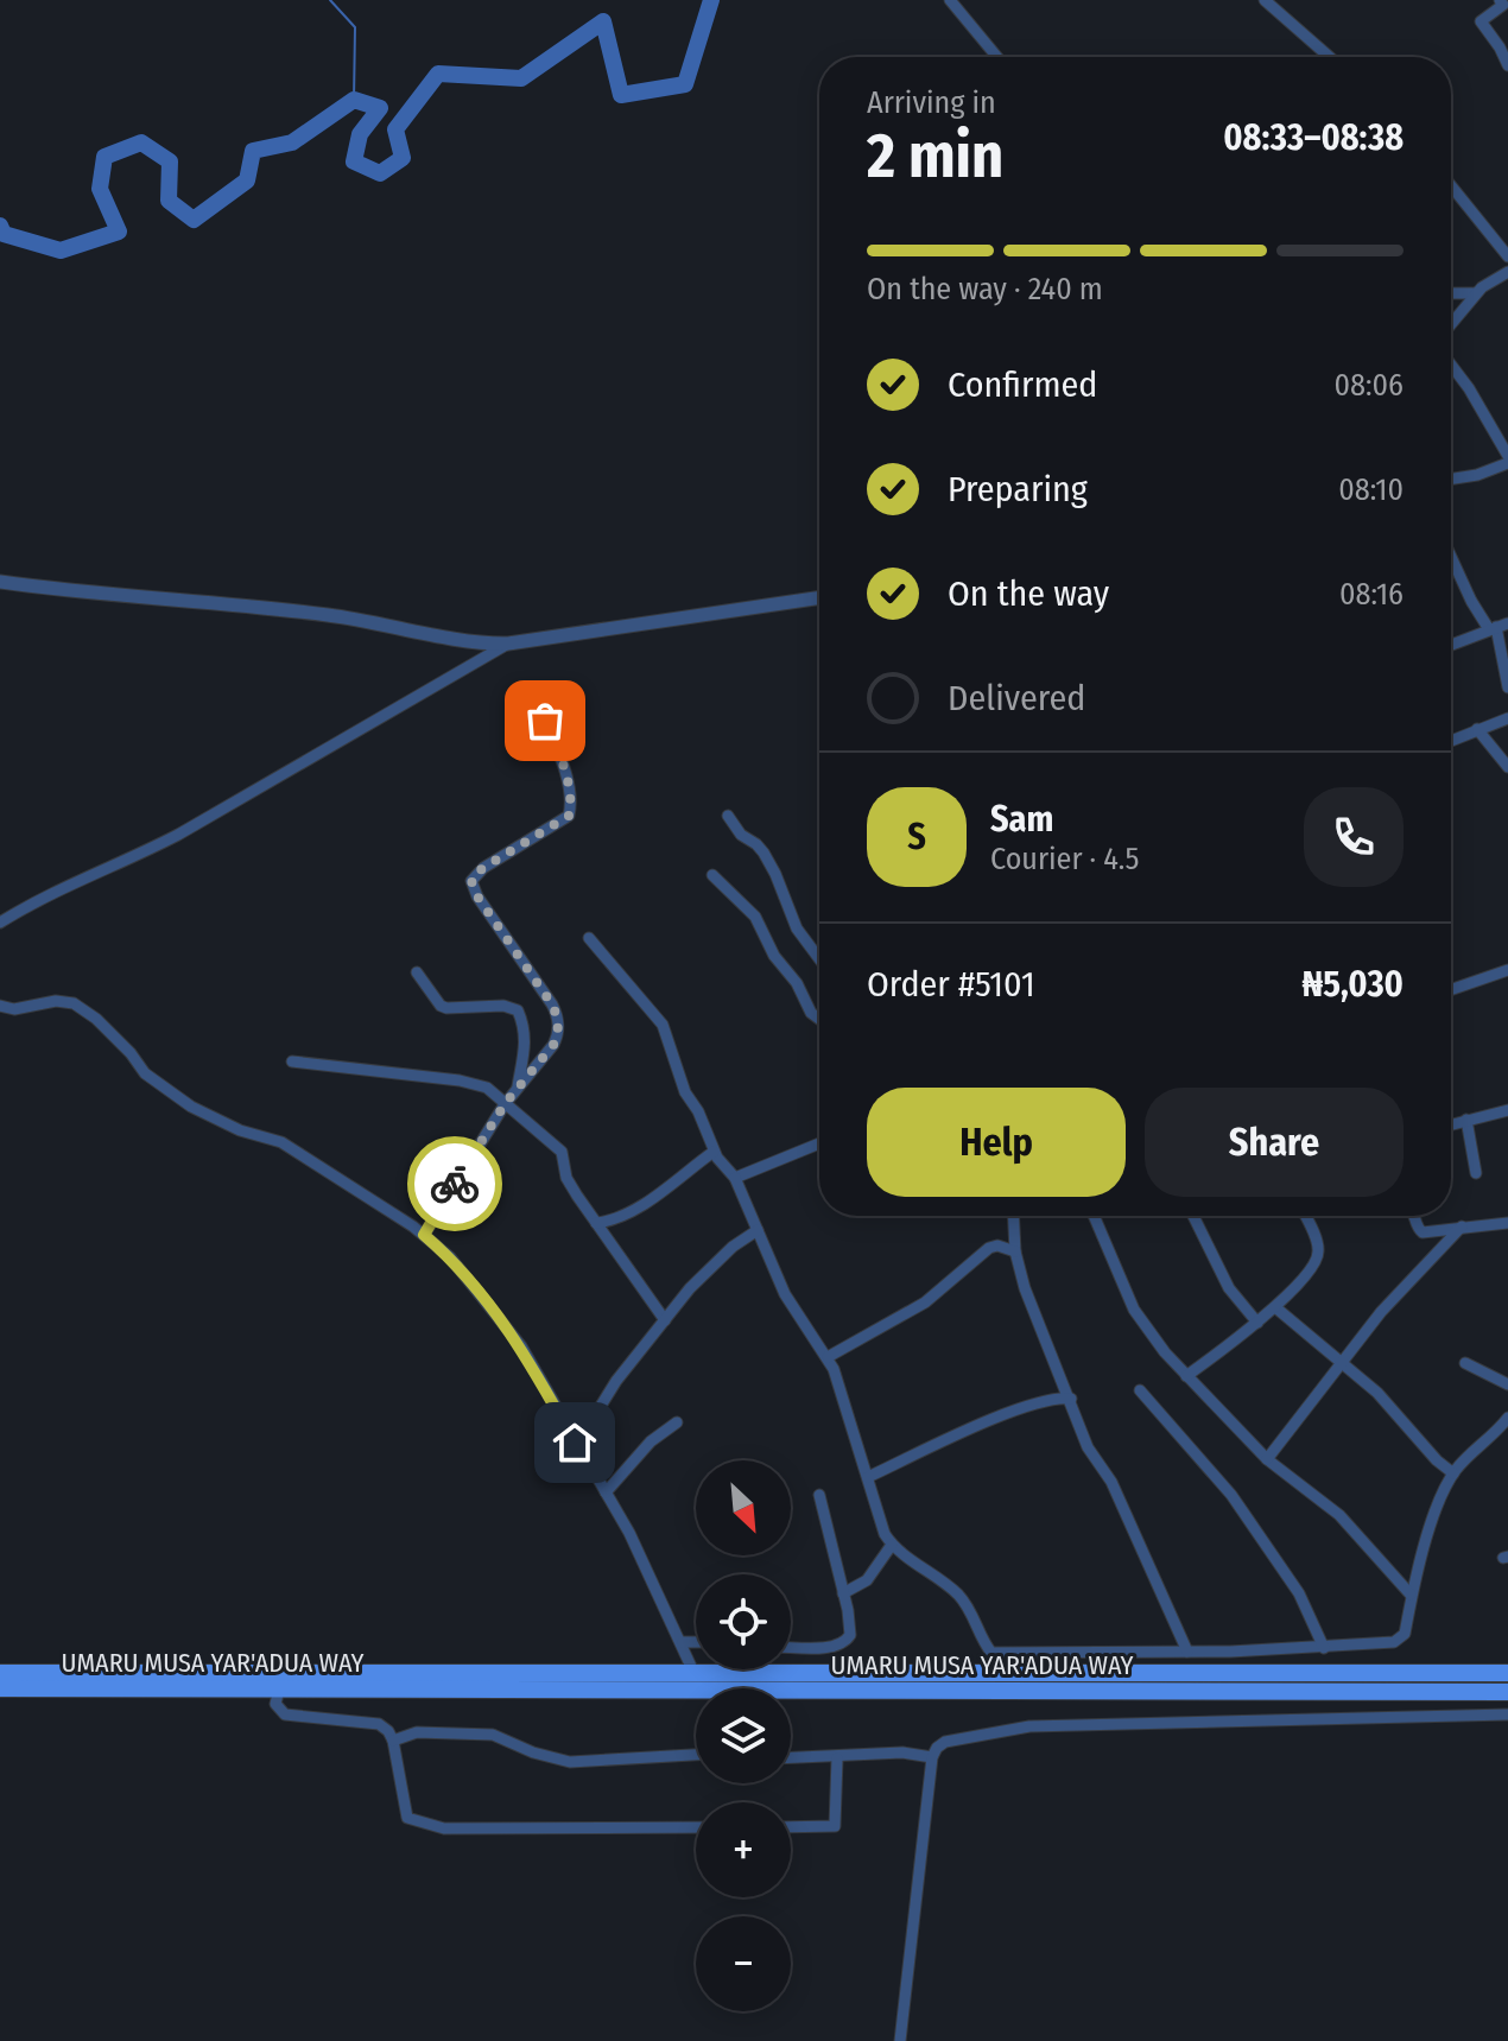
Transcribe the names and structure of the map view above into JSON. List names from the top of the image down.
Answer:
{
  "streets": {
    "main road": ["UMARU MUSA YAR'ADUA WAY"]
  },
  "north": "bottom right",
  "page": {
    "heading": ["2 min", "Arriving in", "08:33–08:38"],
    "panel": [
      "Sam",
      "Courier · 4.5",
      "Order #5101",
      "₦5,030"
    ],
    "bar": "On the way · 240 m",
    "list": [
      ["Confirmed", "08:06"],
      ["Preparing", "08:10"],
      ["On the way", "08:16"],
      "Delivered"
    ],
    "round": "S",
    "buttons": ["Help", "Share"],
    "map_buttons": ["+", "−"]
  }
}
